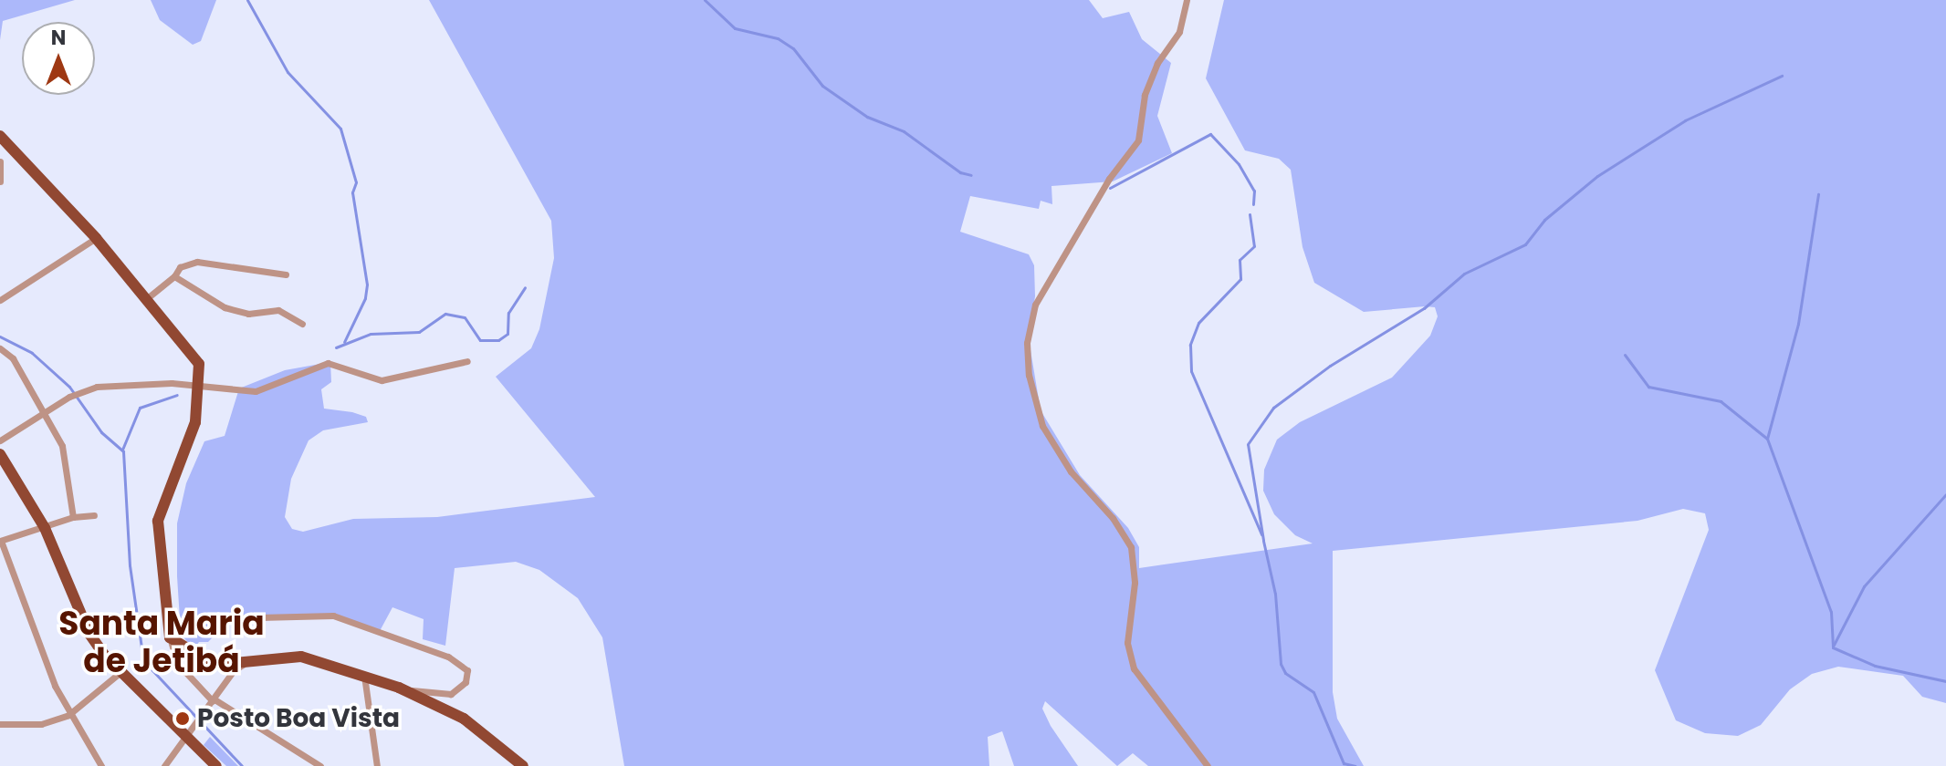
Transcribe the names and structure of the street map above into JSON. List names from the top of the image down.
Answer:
{
  "districts": ["Santa Maria de Jetibá"],
  "places": ["Posto Boa Vista"],
  "north": "top"
}
